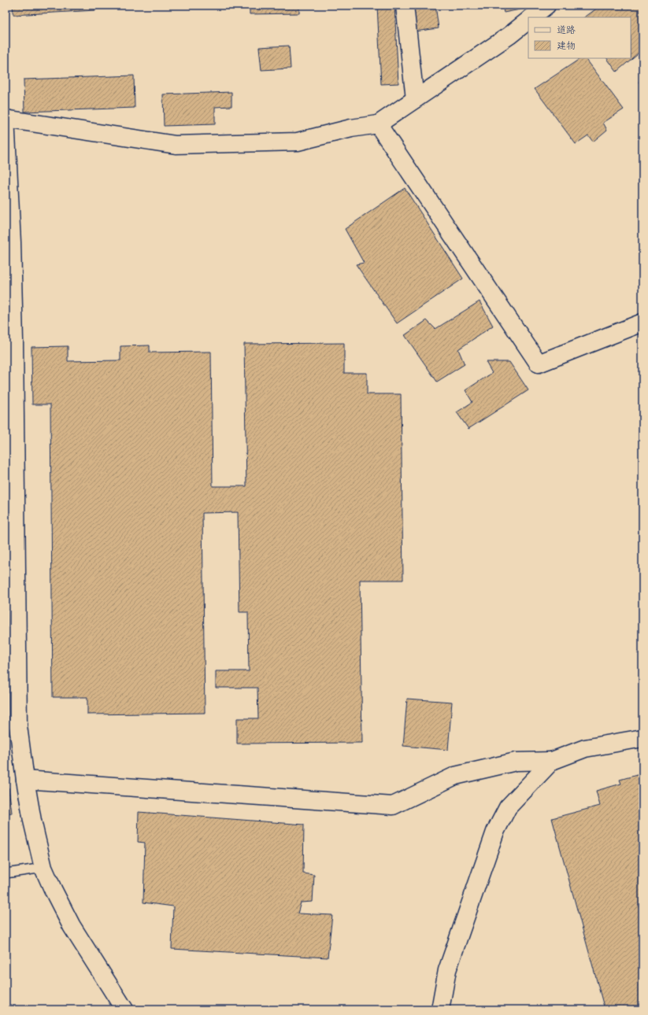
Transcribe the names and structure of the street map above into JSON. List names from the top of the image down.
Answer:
{
  "legend": ["道路", "建物"]
}
